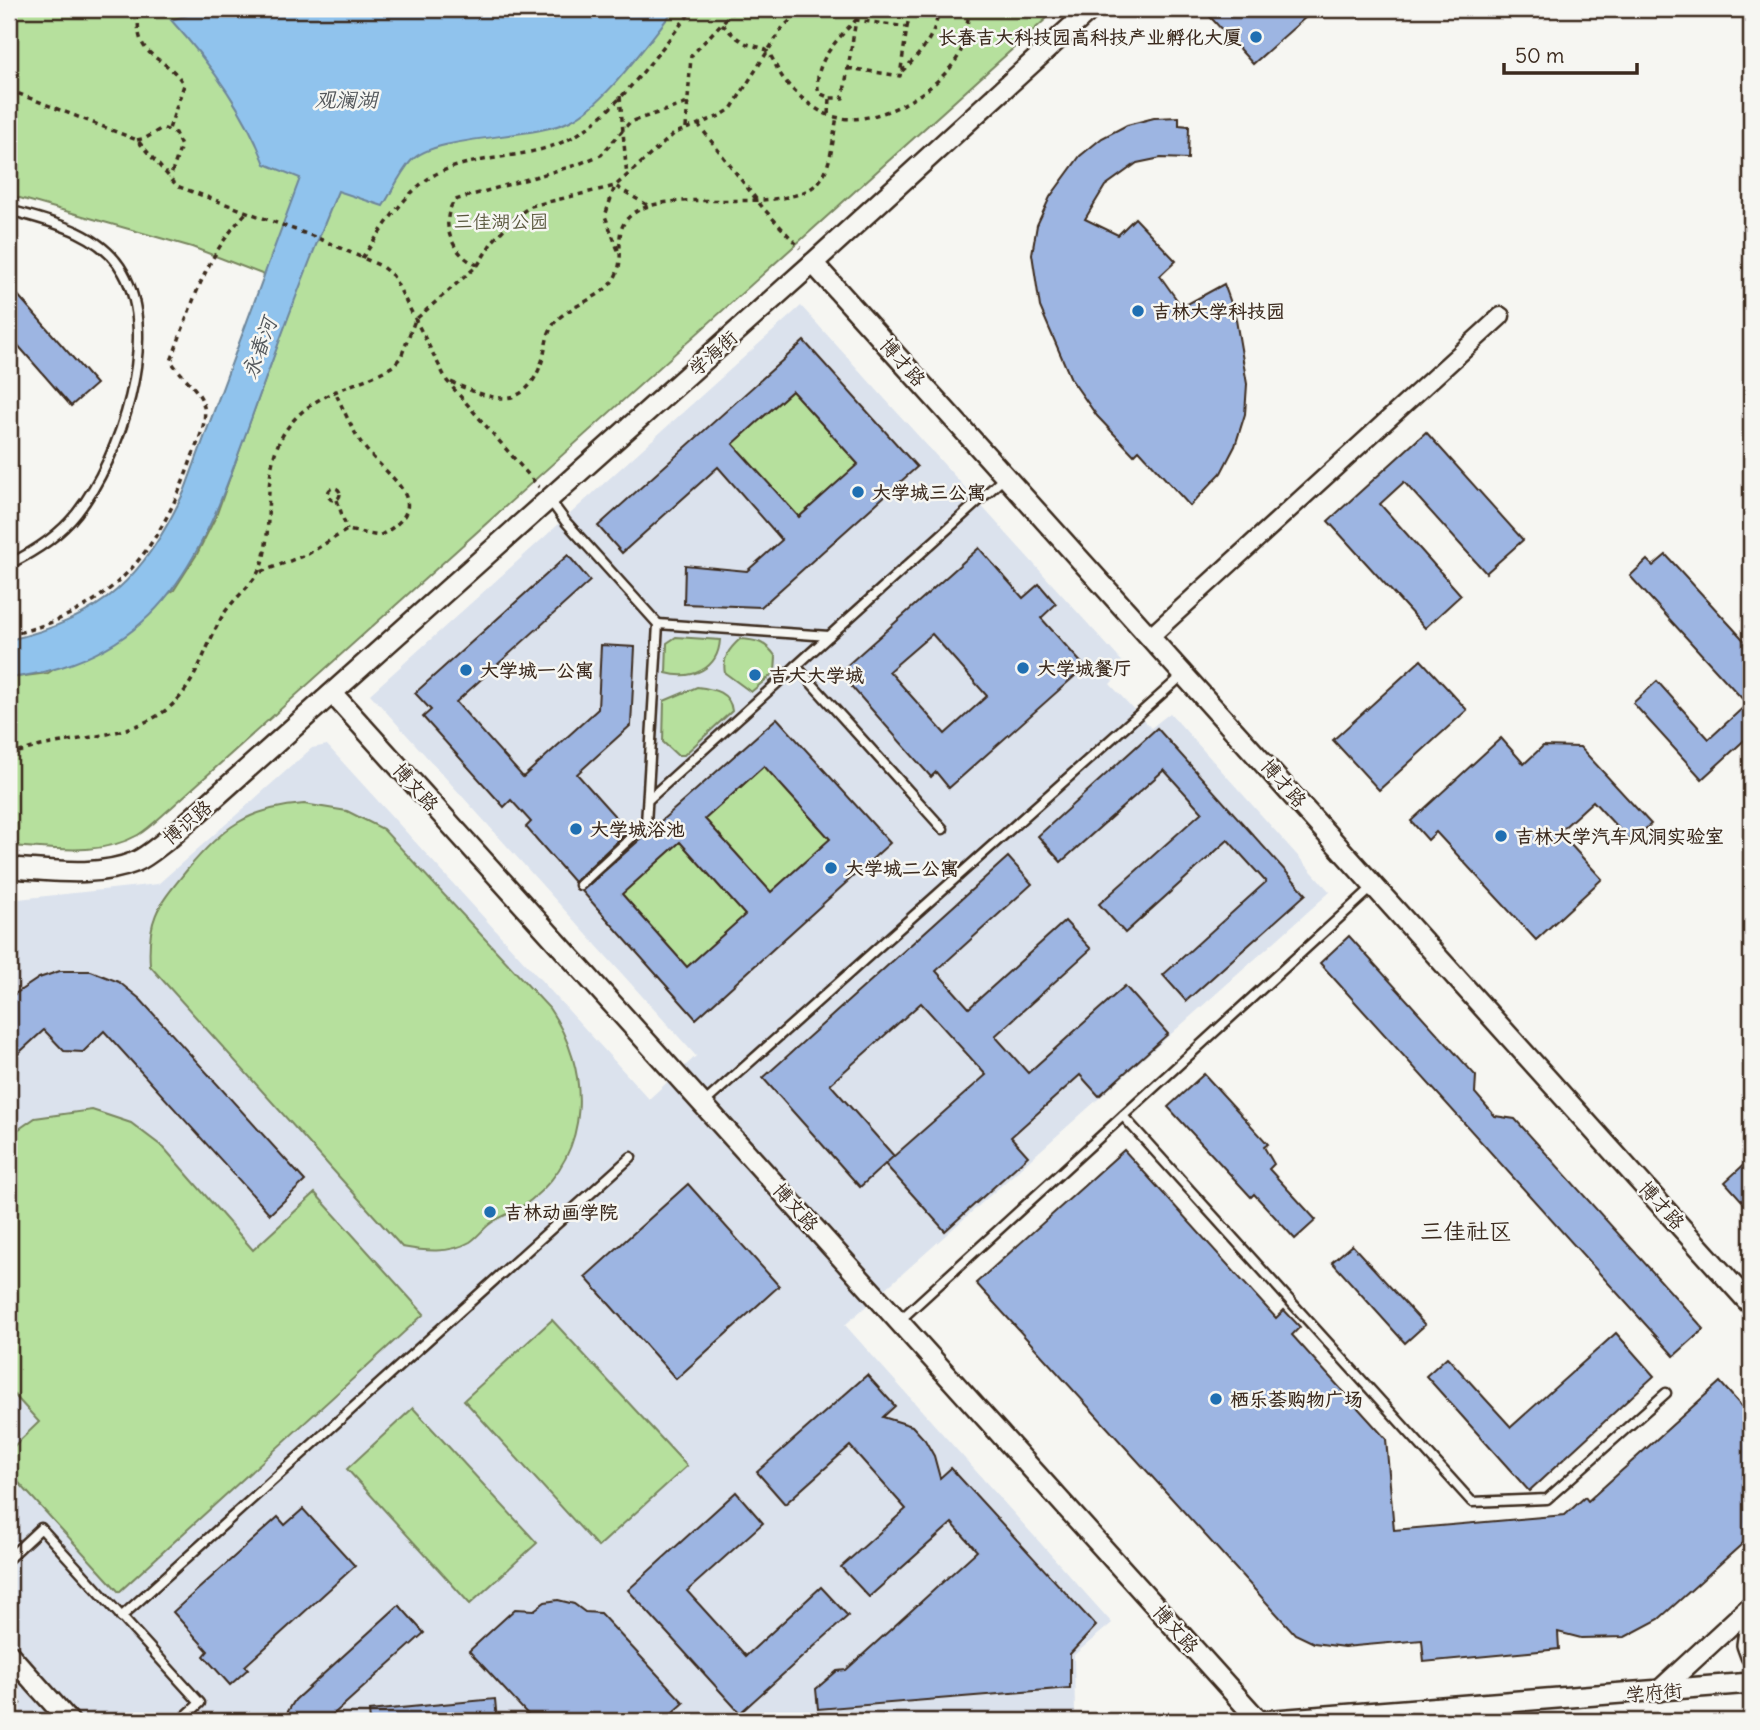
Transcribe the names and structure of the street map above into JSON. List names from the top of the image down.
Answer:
{
  "streets": {
    "street": [
      "学海街",
      "博才路",
      "博文路",
      "博识路",
      "学府街"
    ]
  },
  "crossings": [
    ["学海街", "博才路"],
    ["学海街", "博文路"],
    ["学海街", "博识路"],
    ["博文路", "博识路"],
    ["博文路", "学府街"]
  ],
  "districts": ["三佳社区"],
  "water": ["观澜湖", "永春河"],
  "parks": ["三佳湖公园"],
  "places": [
    "长春吉大科技园高科技产业孵化大厦",
    "吉林大学科技园",
    "大学城三公寓",
    "大学城餐厅",
    "大学城一公寓",
    "吉大大学城",
    "大学城浴池",
    "吉林大学汽车风洞实验室",
    "大学城二公寓",
    "吉林动画学院",
    "栖乐荟购物广场"
  ],
  "scale_bar": "50 m"
}
